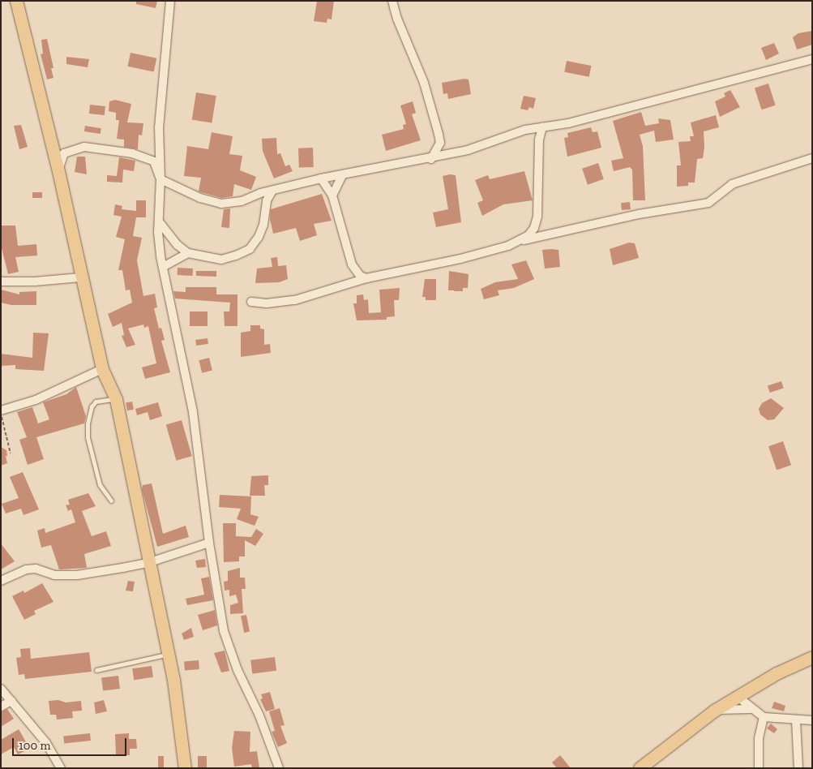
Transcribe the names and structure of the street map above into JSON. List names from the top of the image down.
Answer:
{
  "scale_bar": "100 m"
}
